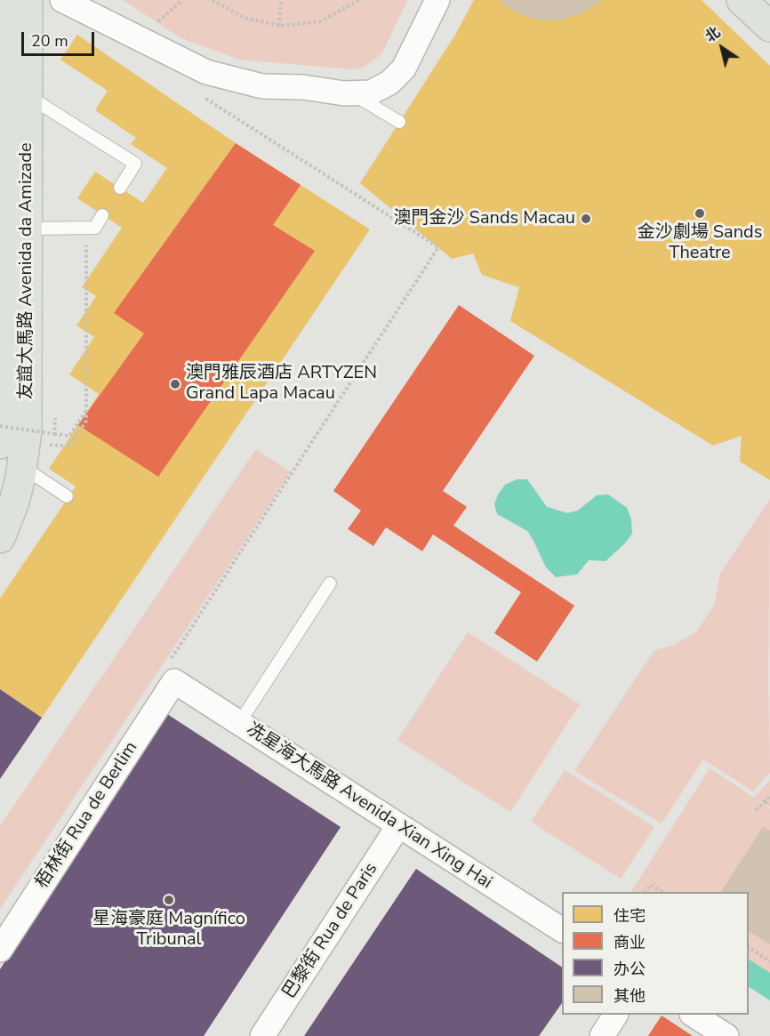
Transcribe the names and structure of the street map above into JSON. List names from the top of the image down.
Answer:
{
  "streets": {
    "main road": ["友誼大馬路 Avenida da Amizade"],
    "street": ["冼星海大馬路 Avenida Xian Xing Hai", "栢林街 Rua de Berlim", "巴黎街 Rua de Paris"]
  },
  "crossings": [
    ["冼星海大馬路 Avenida Xian Xing Hai", "栢林街 Rua de Berlim"],
    ["冼星海大馬路 Avenida Xian Xing Hai", "巴黎街 Rua de Paris"]
  ],
  "places": [
    "金沙劇場 Sands Theatre",
    "澳門金沙 Sands Macau",
    "澳門雅辰酒店 ARTYZEN Grand Lapa Macau",
    "星海豪庭 Magnífico Tribunal"
  ],
  "legend": [
    "住宅",
    "商业",
    "办公",
    "其他"
  ],
  "scale_bar": "20 m",
  "north": "top left"
}
